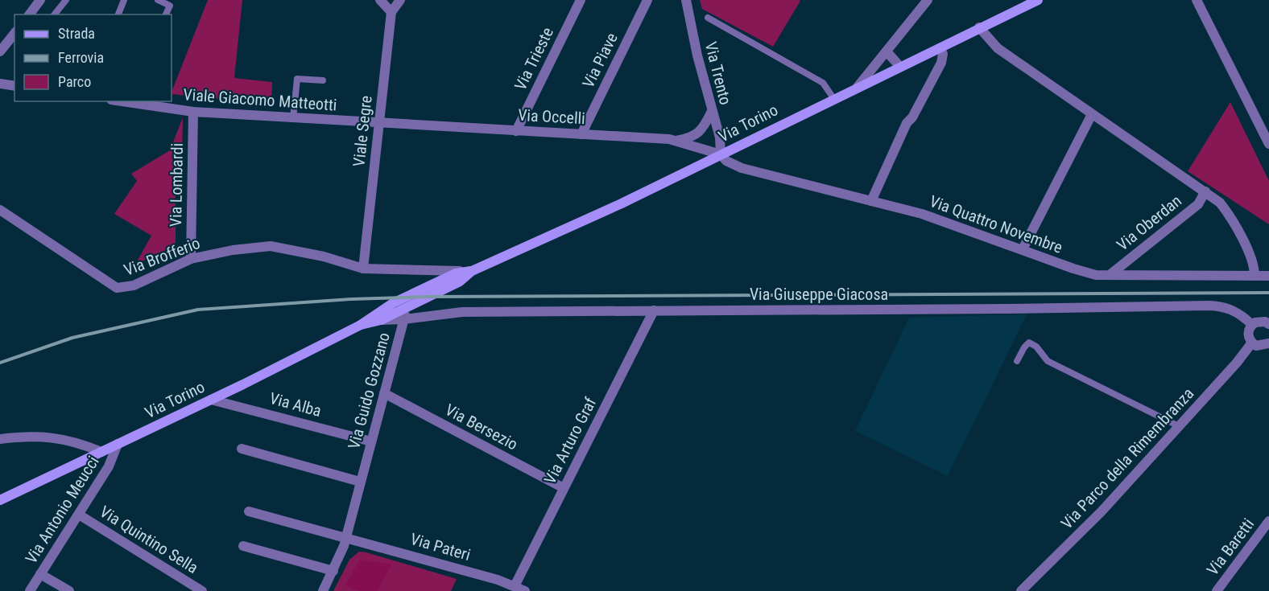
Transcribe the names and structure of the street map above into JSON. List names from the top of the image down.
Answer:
{
  "streets": {
    "main road": ["Via Torino"],
    "street": [
      "Via Trieste",
      "Via Piave",
      "Via Trento",
      "Viale Giacomo Matteotti",
      "Via Occelli",
      "Viale Segre",
      "Via Lombardi",
      "Via Oberdan",
      "Via Quattro Novembre",
      "Via Brofferio",
      "Via Giuseppe Giacosa",
      "Via Guido Gozzano",
      "Via Alba",
      "Via Bersezio",
      "Via Arturo Graf",
      "Via Parco della Rimembranza",
      "Via Antonio Meucci",
      "Via Quintino Sella",
      "Via Pateri",
      "Via Baretti"
    ]
  },
  "crossings": [
    ["Via Trieste", "Via Occelli"],
    ["Via Piave", "Via Occelli"],
    ["Via Trento", "Via Occelli"],
    ["Via Trento", "Via Torino"],
    ["Via Trento", "Via Quattro Novembre"],
    ["Viale Giacomo Matteotti", "Via Occelli"],
    ["Viale Giacomo Matteotti", "Viale Segre"],
    ["Viale Giacomo Matteotti", "Via Lombardi"],
    ["Via Occelli", "Via Torino"],
    ["Via Occelli", "Viale Segre"],
    ["Via Occelli", "Via Quattro Novembre"],
    ["Via Torino", "Via Quattro Novembre"],
    ["Via Torino", "Via Brofferio"],
    ["Via Torino", "Via Giuseppe Giacosa"],
    ["Via Torino", "Via Guido Gozzano"],
    ["Via Torino", "Via Alba"],
    ["Via Torino", "Via Antonio Meucci"],
    ["Viale Segre", "Via Brofferio"],
    ["Via Lombardi", "Via Brofferio"],
    ["Via Oberdan", "Via Quattro Novembre"],
    ["Via Giuseppe Giacosa", "Via Guido Gozzano"],
    ["Via Giuseppe Giacosa", "Via Arturo Graf"],
    ["Via Guido Gozzano", "Via Alba"],
    ["Via Guido Gozzano", "Via Bersezio"],
    ["Via Guido Gozzano", "Via Pateri"],
    ["Via Bersezio", "Via Arturo Graf"],
    ["Via Arturo Graf", "Via Pateri"],
    ["Via Antonio Meucci", "Via Quintino Sella"]
  ],
  "legend": ["Strada", "Ferrovia", "Parco"]
}
